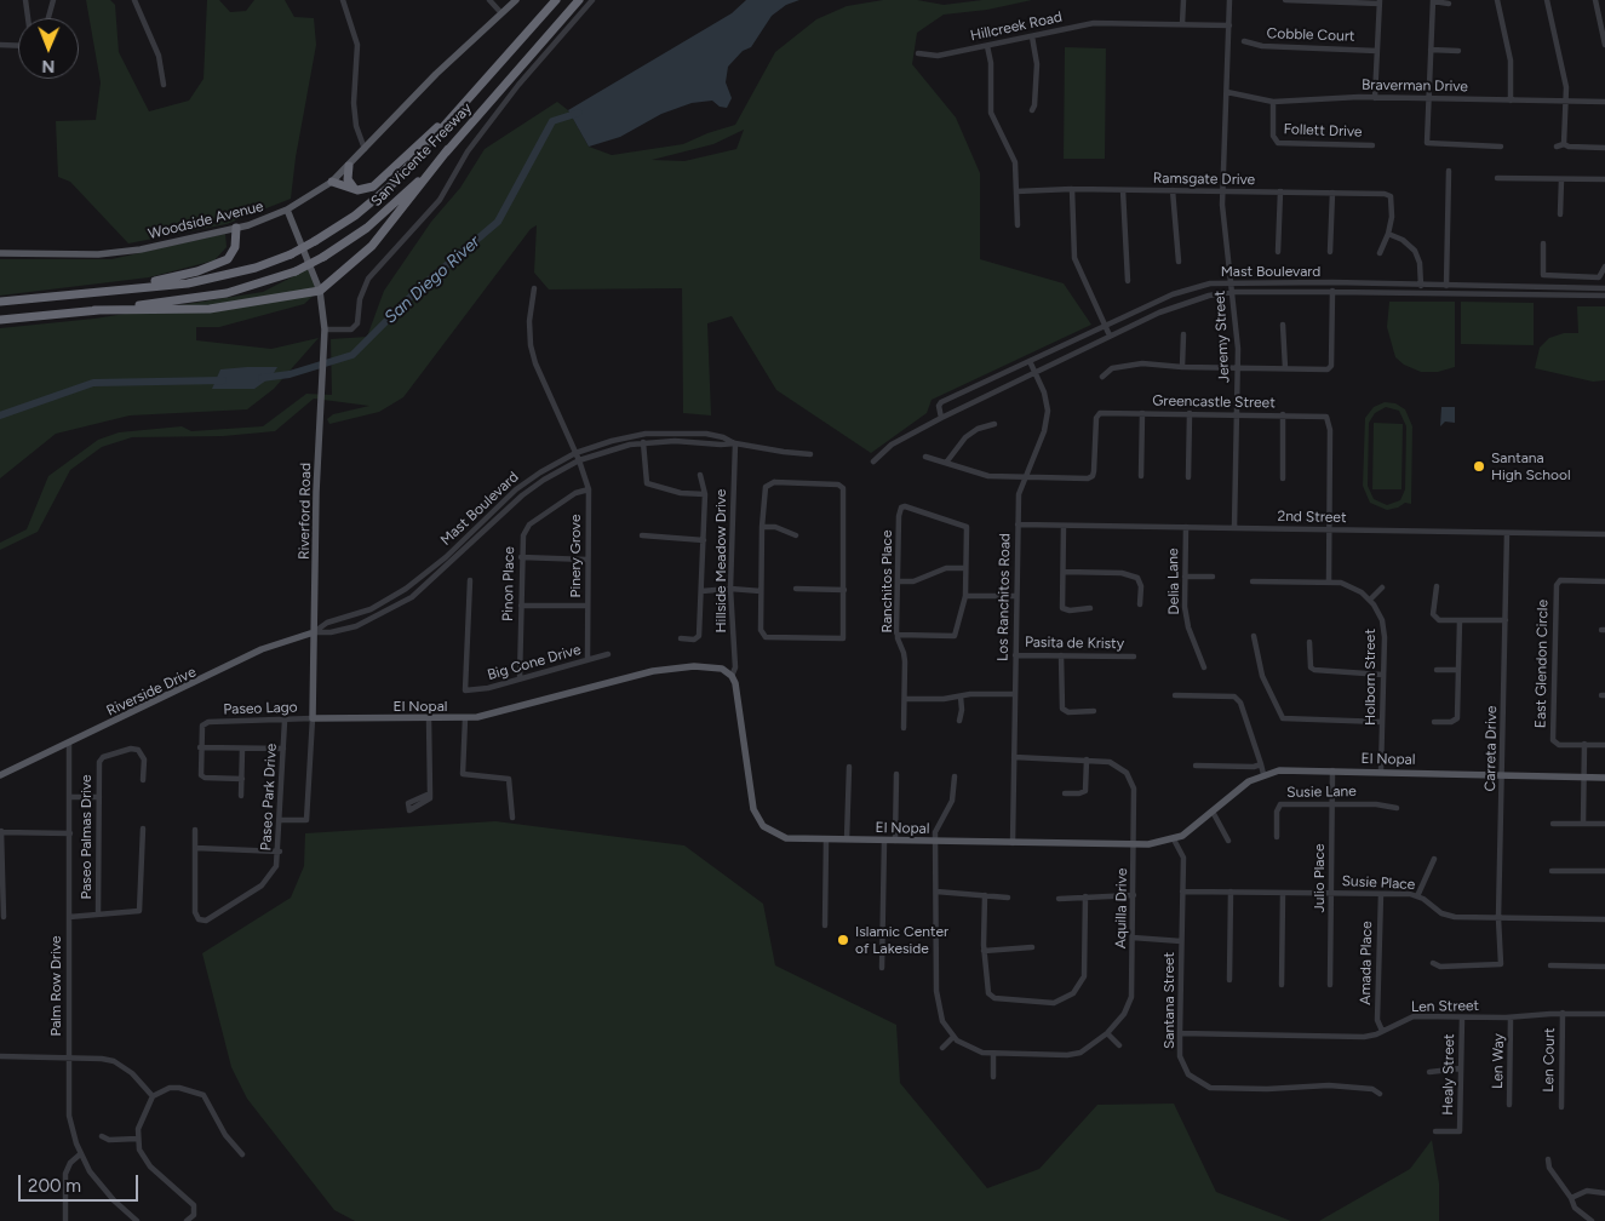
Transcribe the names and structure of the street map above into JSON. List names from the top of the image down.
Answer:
{
  "streets": {
    "highway": ["San Vicente Freeway"],
    "main road": [
      "Woodside Avenue",
      "Riverford Road",
      "Riverside Drive",
      "El Nopal"
    ],
    "street": [
      "Hillcreek Road",
      "Cobble Court",
      "Braverman Drive",
      "Follett Drive",
      "Ramsgate Drive",
      "Mast Boulevard",
      "Jeremy Street",
      "Greencastle Street",
      "2nd Street",
      "Pinery Grove",
      "Hillside Meadow Drive",
      "Ranchitos Place",
      "Delia Lane",
      "Pinon Place",
      "Los Ranchitos Road",
      "Pasita de Kristy",
      "Big Cone Drive",
      "East Glendon Circle",
      "Holborn Street",
      "Paseo Lago",
      "Carreta Drive",
      "Susie Lane",
      "Paseo Park Drive",
      "Paseo Palmas Drive",
      "Julio Place",
      "Susie Place",
      "Aquilla Drive",
      "Amada Place",
      "Palm Row Drive",
      "Santana Street",
      "Len Street",
      "Len Court",
      "Len Way",
      "Healy Street"
    ]
  },
  "crossings": [
    ["Hillcreek Road", "Jeremy Street"],
    ["Braverman Drive", "Follett Drive"],
    ["Braverman Drive", "Jeremy Street"],
    ["Ramsgate Drive", "Jeremy Street"],
    ["Woodside Avenue", "Riverford Road"],
    ["Mast Boulevard", "Jeremy Street"],
    ["Mast Boulevard", "Riverford Road"],
    ["Mast Boulevard", "Pinery Grove"],
    ["Mast Boulevard", "Hillside Meadow Drive"],
    ["Mast Boulevard", "Los Ranchitos Road"],
    ["Mast Boulevard", "Riverside Drive"],
    ["Jeremy Street", "Greencastle Street"],
    ["Jeremy Street", "2nd Street"],
    ["Greencastle Street", "2nd Street"],
    ["Greencastle Street", "Los Ranchitos Road"],
    ["Riverford Road", "Riverside Drive"],
    ["Riverford Road", "El Nopal"],
    ["Riverford Road", "Paseo Lago"],
    ["Riverford Road", "Paseo Park Drive"],
    ["2nd Street", "Delia Lane"],
    ["2nd Street", "Los Ranchitos Road"],
    ["2nd Street", "Carreta Drive"],
    ["Pinery Grove", "Pinon Place"],
    ["Pinery Grove", "Big Cone Drive"],
    ["Hillside Meadow Drive", "El Nopal"],
    ["Pinon Place", "Big Cone Drive"],
    ["Los Ranchitos Road", "Pasita de Kristy"],
    ["Los Ranchitos Road", "El Nopal"],
    ["Los Ranchitos Road", "Aquilla Drive"],
    ["Holborn Street", "El Nopal"],
    ["Riverside Drive", "Palm Row Drive"],
    ["El Nopal", "Paseo Lago"],
    ["El Nopal", "Carreta Drive"],
    ["El Nopal", "Julio Place"],
    ["El Nopal", "Aquilla Drive"],
    ["El Nopal", "Santana Street"],
    ["Paseo Lago", "Paseo Park Drive"],
    ["Carreta Drive", "Susie Place"],
    ["Susie Lane", "Julio Place"],
    ["Julio Place", "Susie Place"],
    ["Susie Place", "Amada Place"],
    ["Susie Place", "Santana Street"],
    ["Amada Place", "Len Street"],
    ["Santana Street", "Len Street"],
    ["Len Street", "Len Court"],
    ["Len Street", "Len Way"],
    ["Len Street", "Healy Street"]
  ],
  "water": ["San Diego River"],
  "places": ["Santana High School", "Islamic Center of Lakeside"],
  "scale_bar": "200 m",
  "north": "bottom"
}
